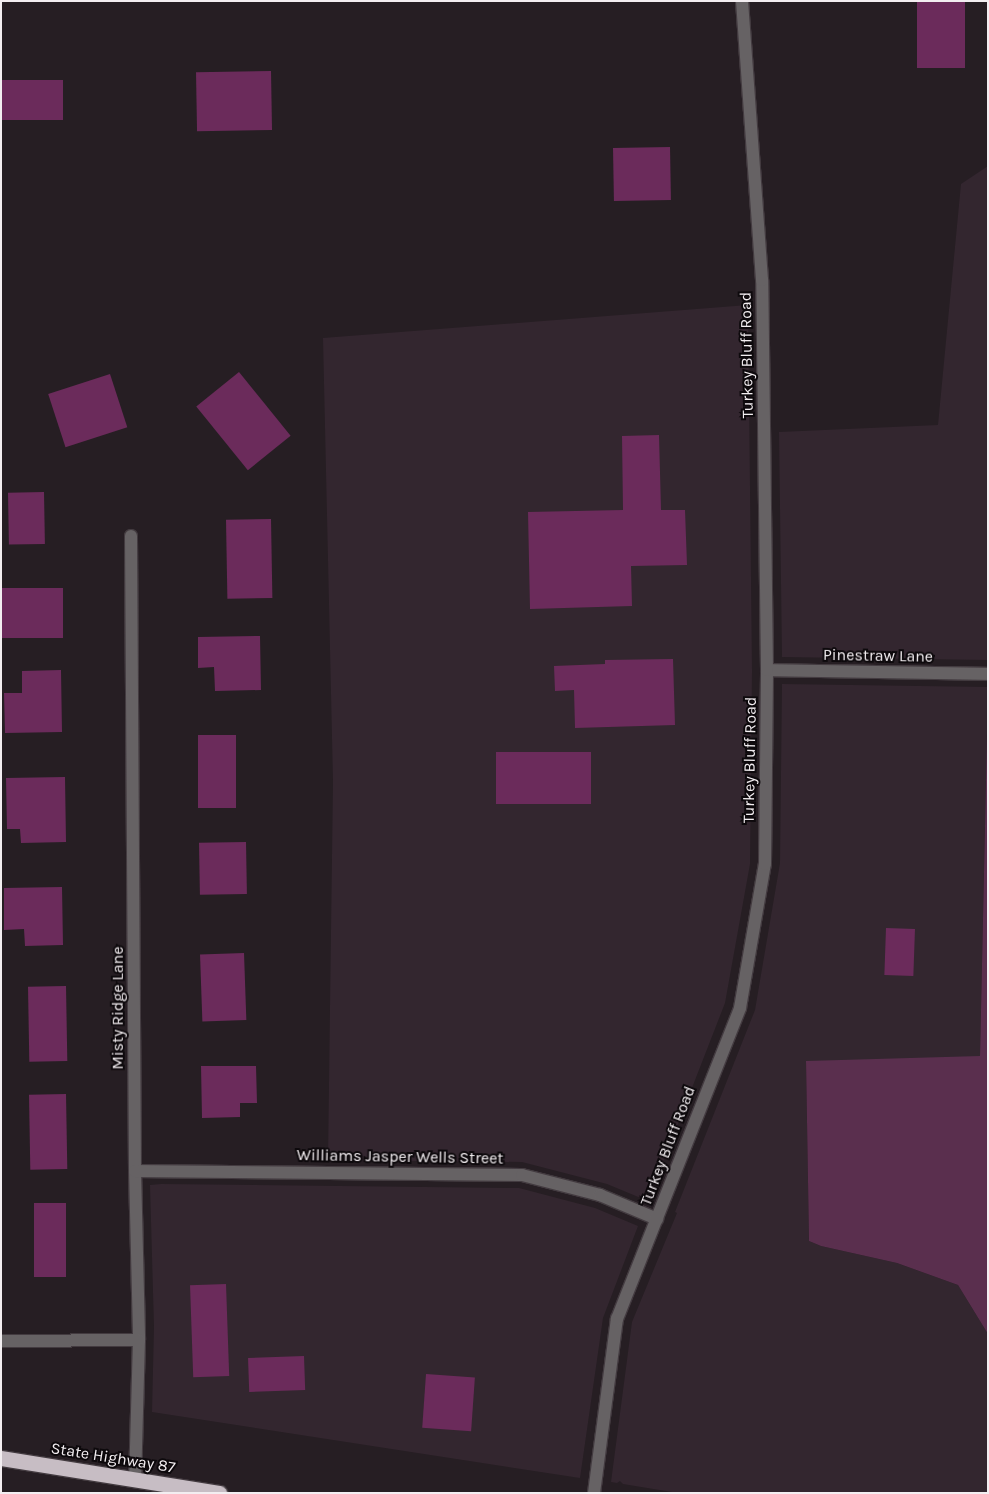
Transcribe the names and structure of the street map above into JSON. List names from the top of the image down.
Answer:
{
  "streets": {
    "highway": ["State Highway 87"],
    "street": [
      "Turkey Bluff Road",
      "Pinestraw Lane",
      "Misty Ridge Lane",
      "Williams Jasper Wells Street"
    ]
  },
  "crossings": [
    ["Turkey Bluff Road", "Pinestraw Lane"],
    ["Turkey Bluff Road", "Williams Jasper Wells Street"],
    ["Misty Ridge Lane", "Williams Jasper Wells Street"],
    ["Misty Ridge Lane", "State Highway 87"]
  ]
}
